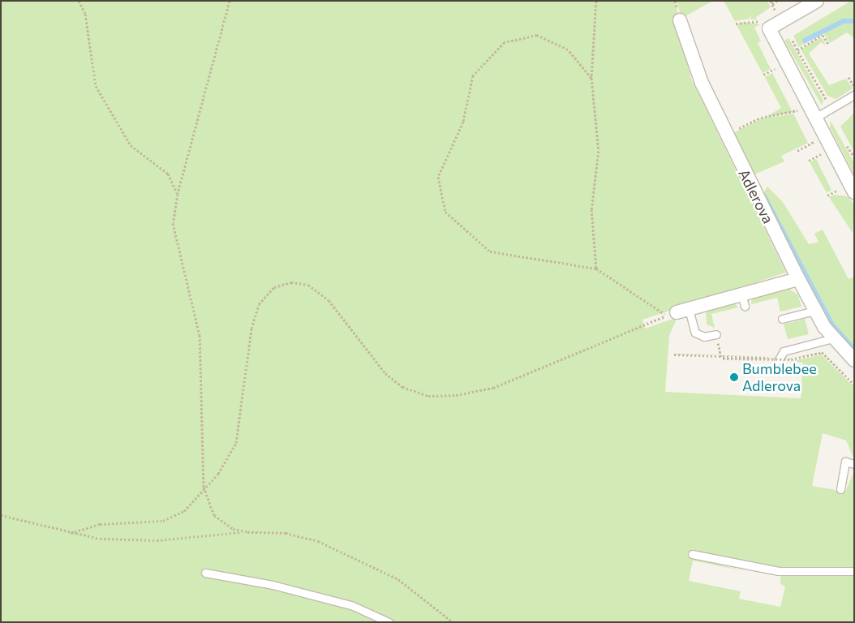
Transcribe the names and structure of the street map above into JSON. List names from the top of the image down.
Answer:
{
  "streets": {
    "street": ["Adlerova"]
  },
  "places": ["Bumblebee Adlerova"]
}
